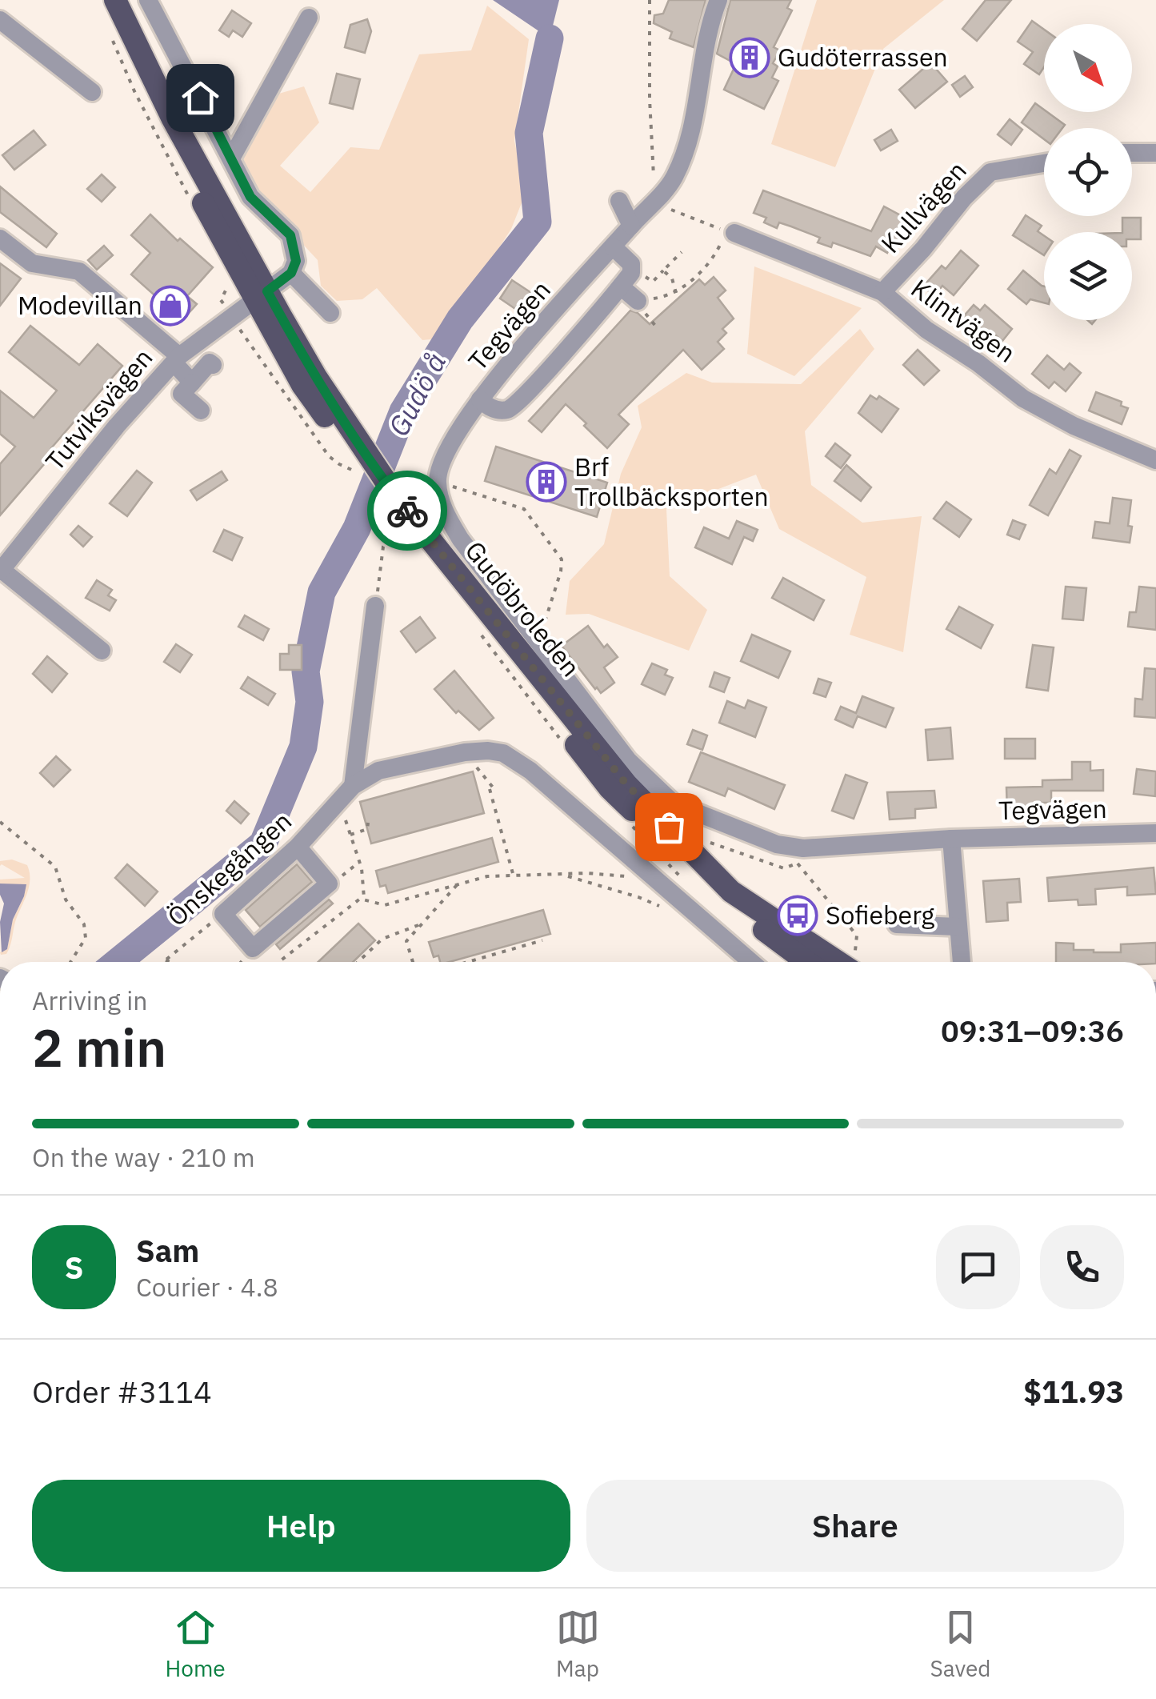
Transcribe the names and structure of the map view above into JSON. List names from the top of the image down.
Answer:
{
  "streets": {
    "main road": ["Gudöbroleden"],
    "street": [
      "Kullvägen",
      "Klintvägen",
      "Tegvägen",
      "Tutviksvägen",
      "Önskegången"
    ]
  },
  "crossings": [
    ["Kullvägen", "Klintvägen"],
    ["Tutviksvägen", "Gudöbroleden"]
  ],
  "water": ["Gudö å"],
  "places": {
    "building": ["Gudöterrassen", "Brf Trollbäcksporten"],
    "shop": ["Modevillan"],
    "bus stop": ["Sofieberg"]
  },
  "north": "bottom right",
  "page": {
    "heading": ["2 min", "Arriving in", "09:31–09:36"],
    "panel": [
      "Sam",
      "Courier · 4.8",
      "Order #3114",
      "$11.93"
    ],
    "bar": "On the way · 210 m",
    "round": "S",
    "buttons": ["Help", "Share"],
    "tabs": ["Home", "Map", "Saved"]
  }
}
